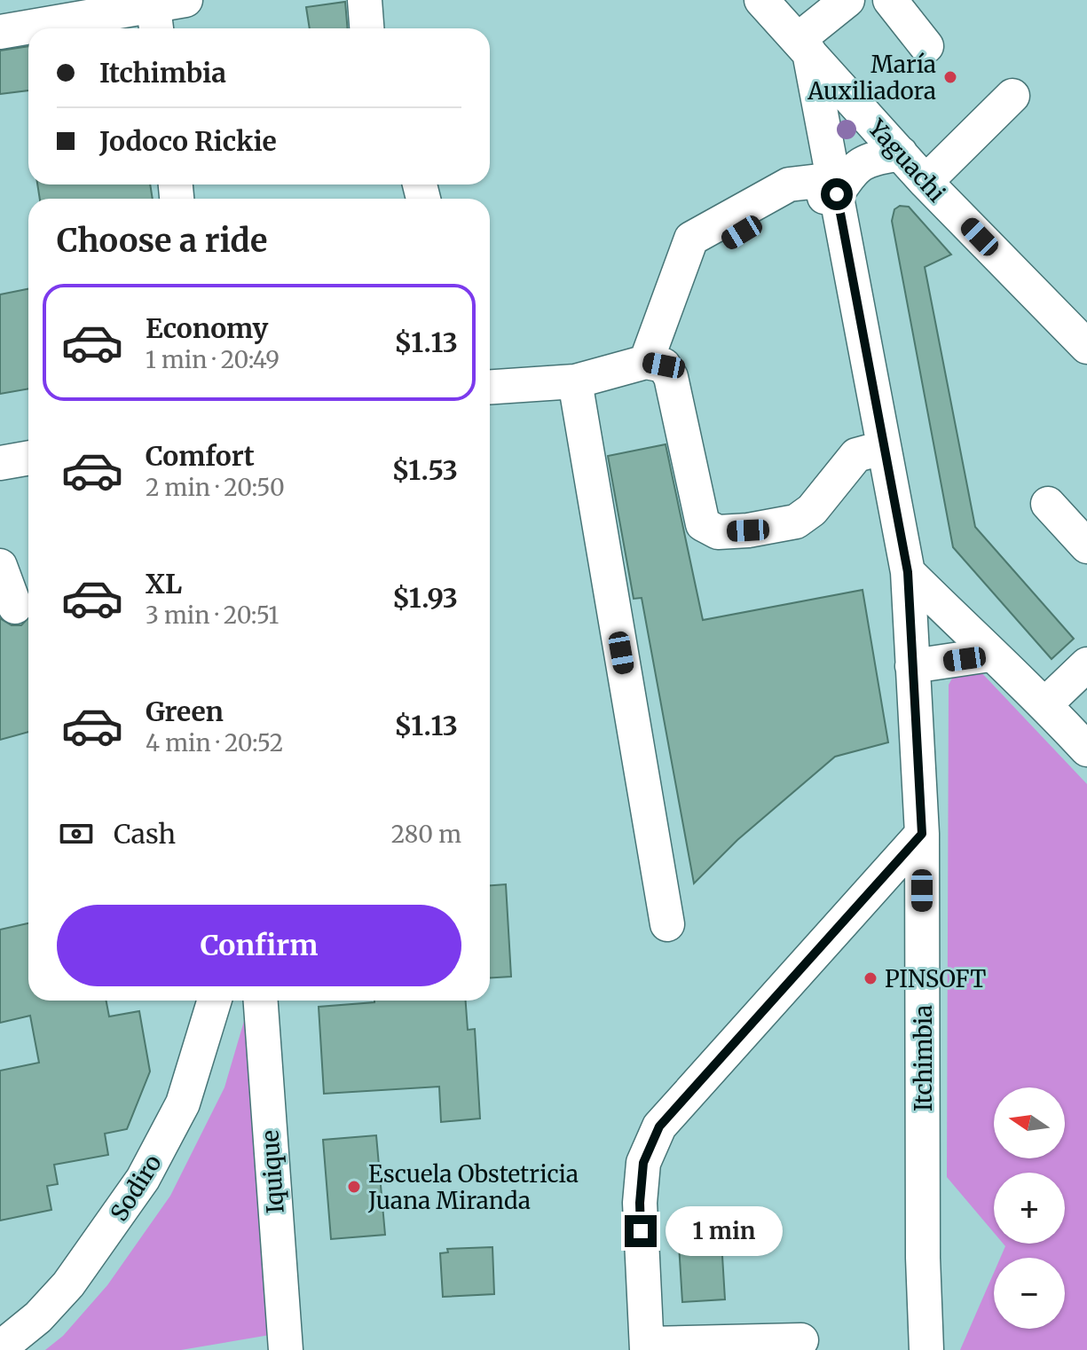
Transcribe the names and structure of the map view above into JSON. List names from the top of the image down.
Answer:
{
  "streets": {
    "street": [
      "Yaguachi",
      "Itchimbia",
      "Iquique",
      "Sodiro"
    ]
  },
  "crossings": [
    ["Yaguachi", "Itchimbia"]
  ],
  "places": ["María Auxiliadora", "PINSOFT", "Escuela Obstetricia Juana Miranda"],
  "north": "left",
  "page": {
    "banner": ["Itchimbia", "Jodoco Rickie"],
    "heading": "Choose a ride",
    "list": [
      {
        "name": "Economy",
        "note": "1 min · 20:49",
        "value": "$1.13"
      },
      {
        "name": "Comfort",
        "note": "2 min · 20:50",
        "value": "$1.53"
      },
      {
        "name": "XL",
        "note": "3 min · 20:51",
        "value": "$1.93"
      },
      {
        "name": "Green",
        "note": "4 min · 20:52",
        "value": "$1.13"
      }
    ],
    "pay": ["Cash", "280 m"],
    "buttons": "Confirm",
    "map_buttons": ["+", "−"],
    "bubble": "1 min"
  }
}
